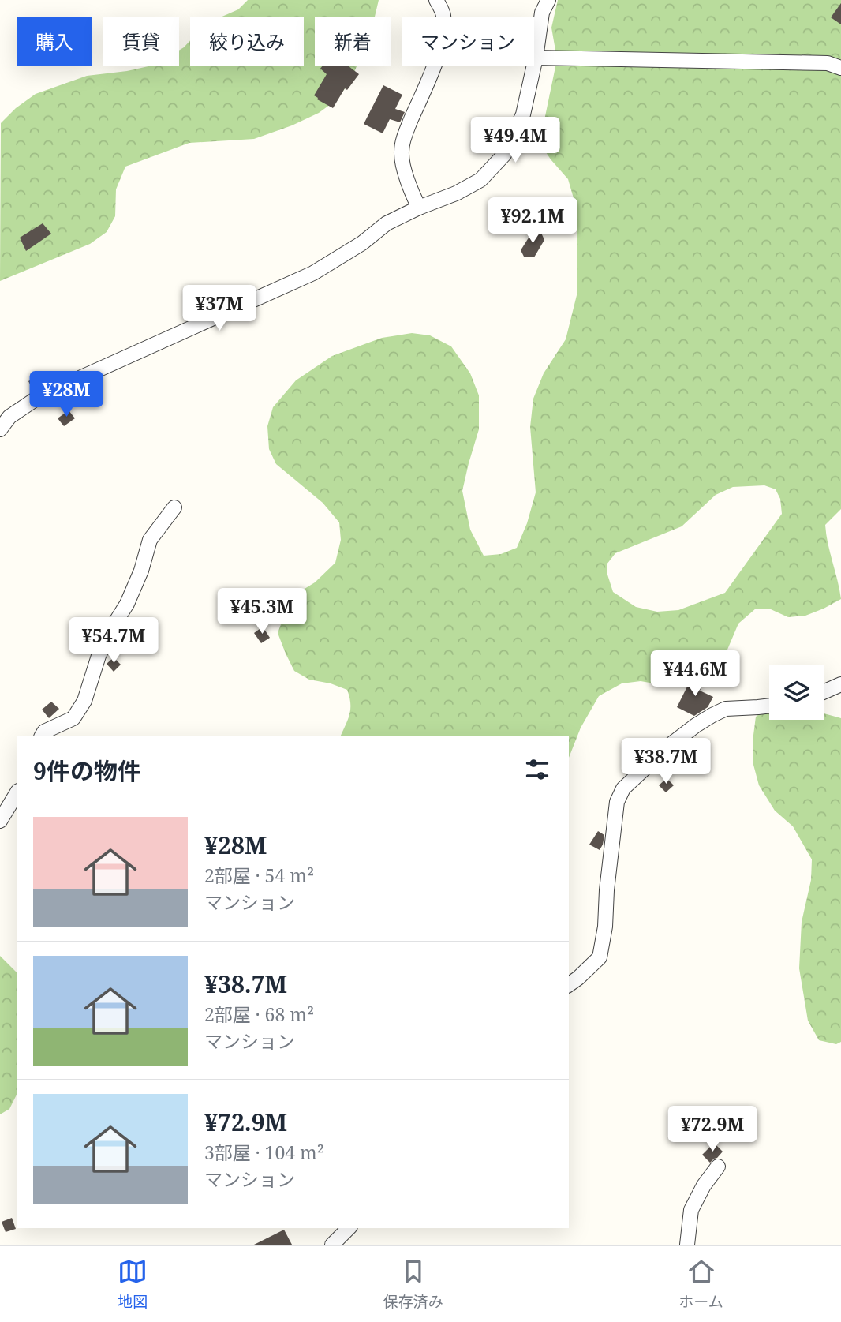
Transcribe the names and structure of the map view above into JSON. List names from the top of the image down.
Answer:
{
  "page": {
    "chip": [
      "購入",
      "賃貸",
      "絞り込み",
      "新着",
      "マンション"
    ],
    "price": [
      "¥49.4M",
      "¥92.1M",
      "¥37M",
      "¥28M",
      "¥45.3M",
      "¥54.7M",
      "¥44.6M",
      "¥38.7M",
      "¥72.9M"
    ],
    "heading": "9件の物件",
    "list": [
      {
        "name": "¥28M",
        "note": "2部屋 · 54 m² · マンション"
      },
      {
        "name": "¥38.7M",
        "note": "2部屋 · 68 m² · マンション"
      },
      {
        "name": "¥72.9M",
        "note": "3部屋 · 104 m² · マンション"
      }
    ],
    "tabs": ["地図", "保存済み", "ホーム"]
  }
}
